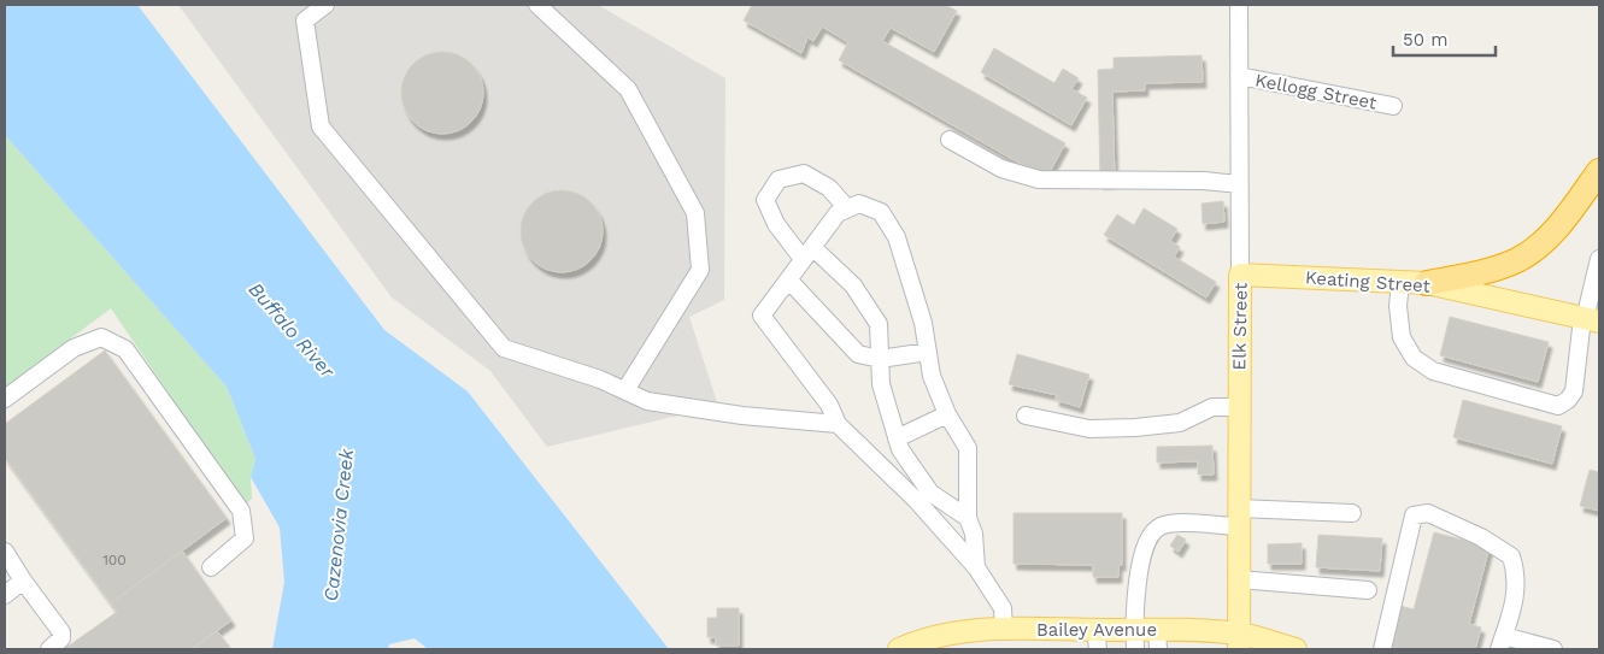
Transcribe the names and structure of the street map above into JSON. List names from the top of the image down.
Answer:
{
  "streets": {
    "main road": ["Keating Street", "Elk Street", "Bailey Avenue"],
    "street": ["Kellogg Street"]
  },
  "crossings": [
    ["Kellogg Street", "Elk Street"],
    ["Keating Street", "Elk Street"],
    ["Elk Street", "Bailey Avenue"]
  ],
  "water": ["Buffalo River", "Cazenovia Creek"],
  "house_numbers": ["100"],
  "scale_bar": "50 m"
}
